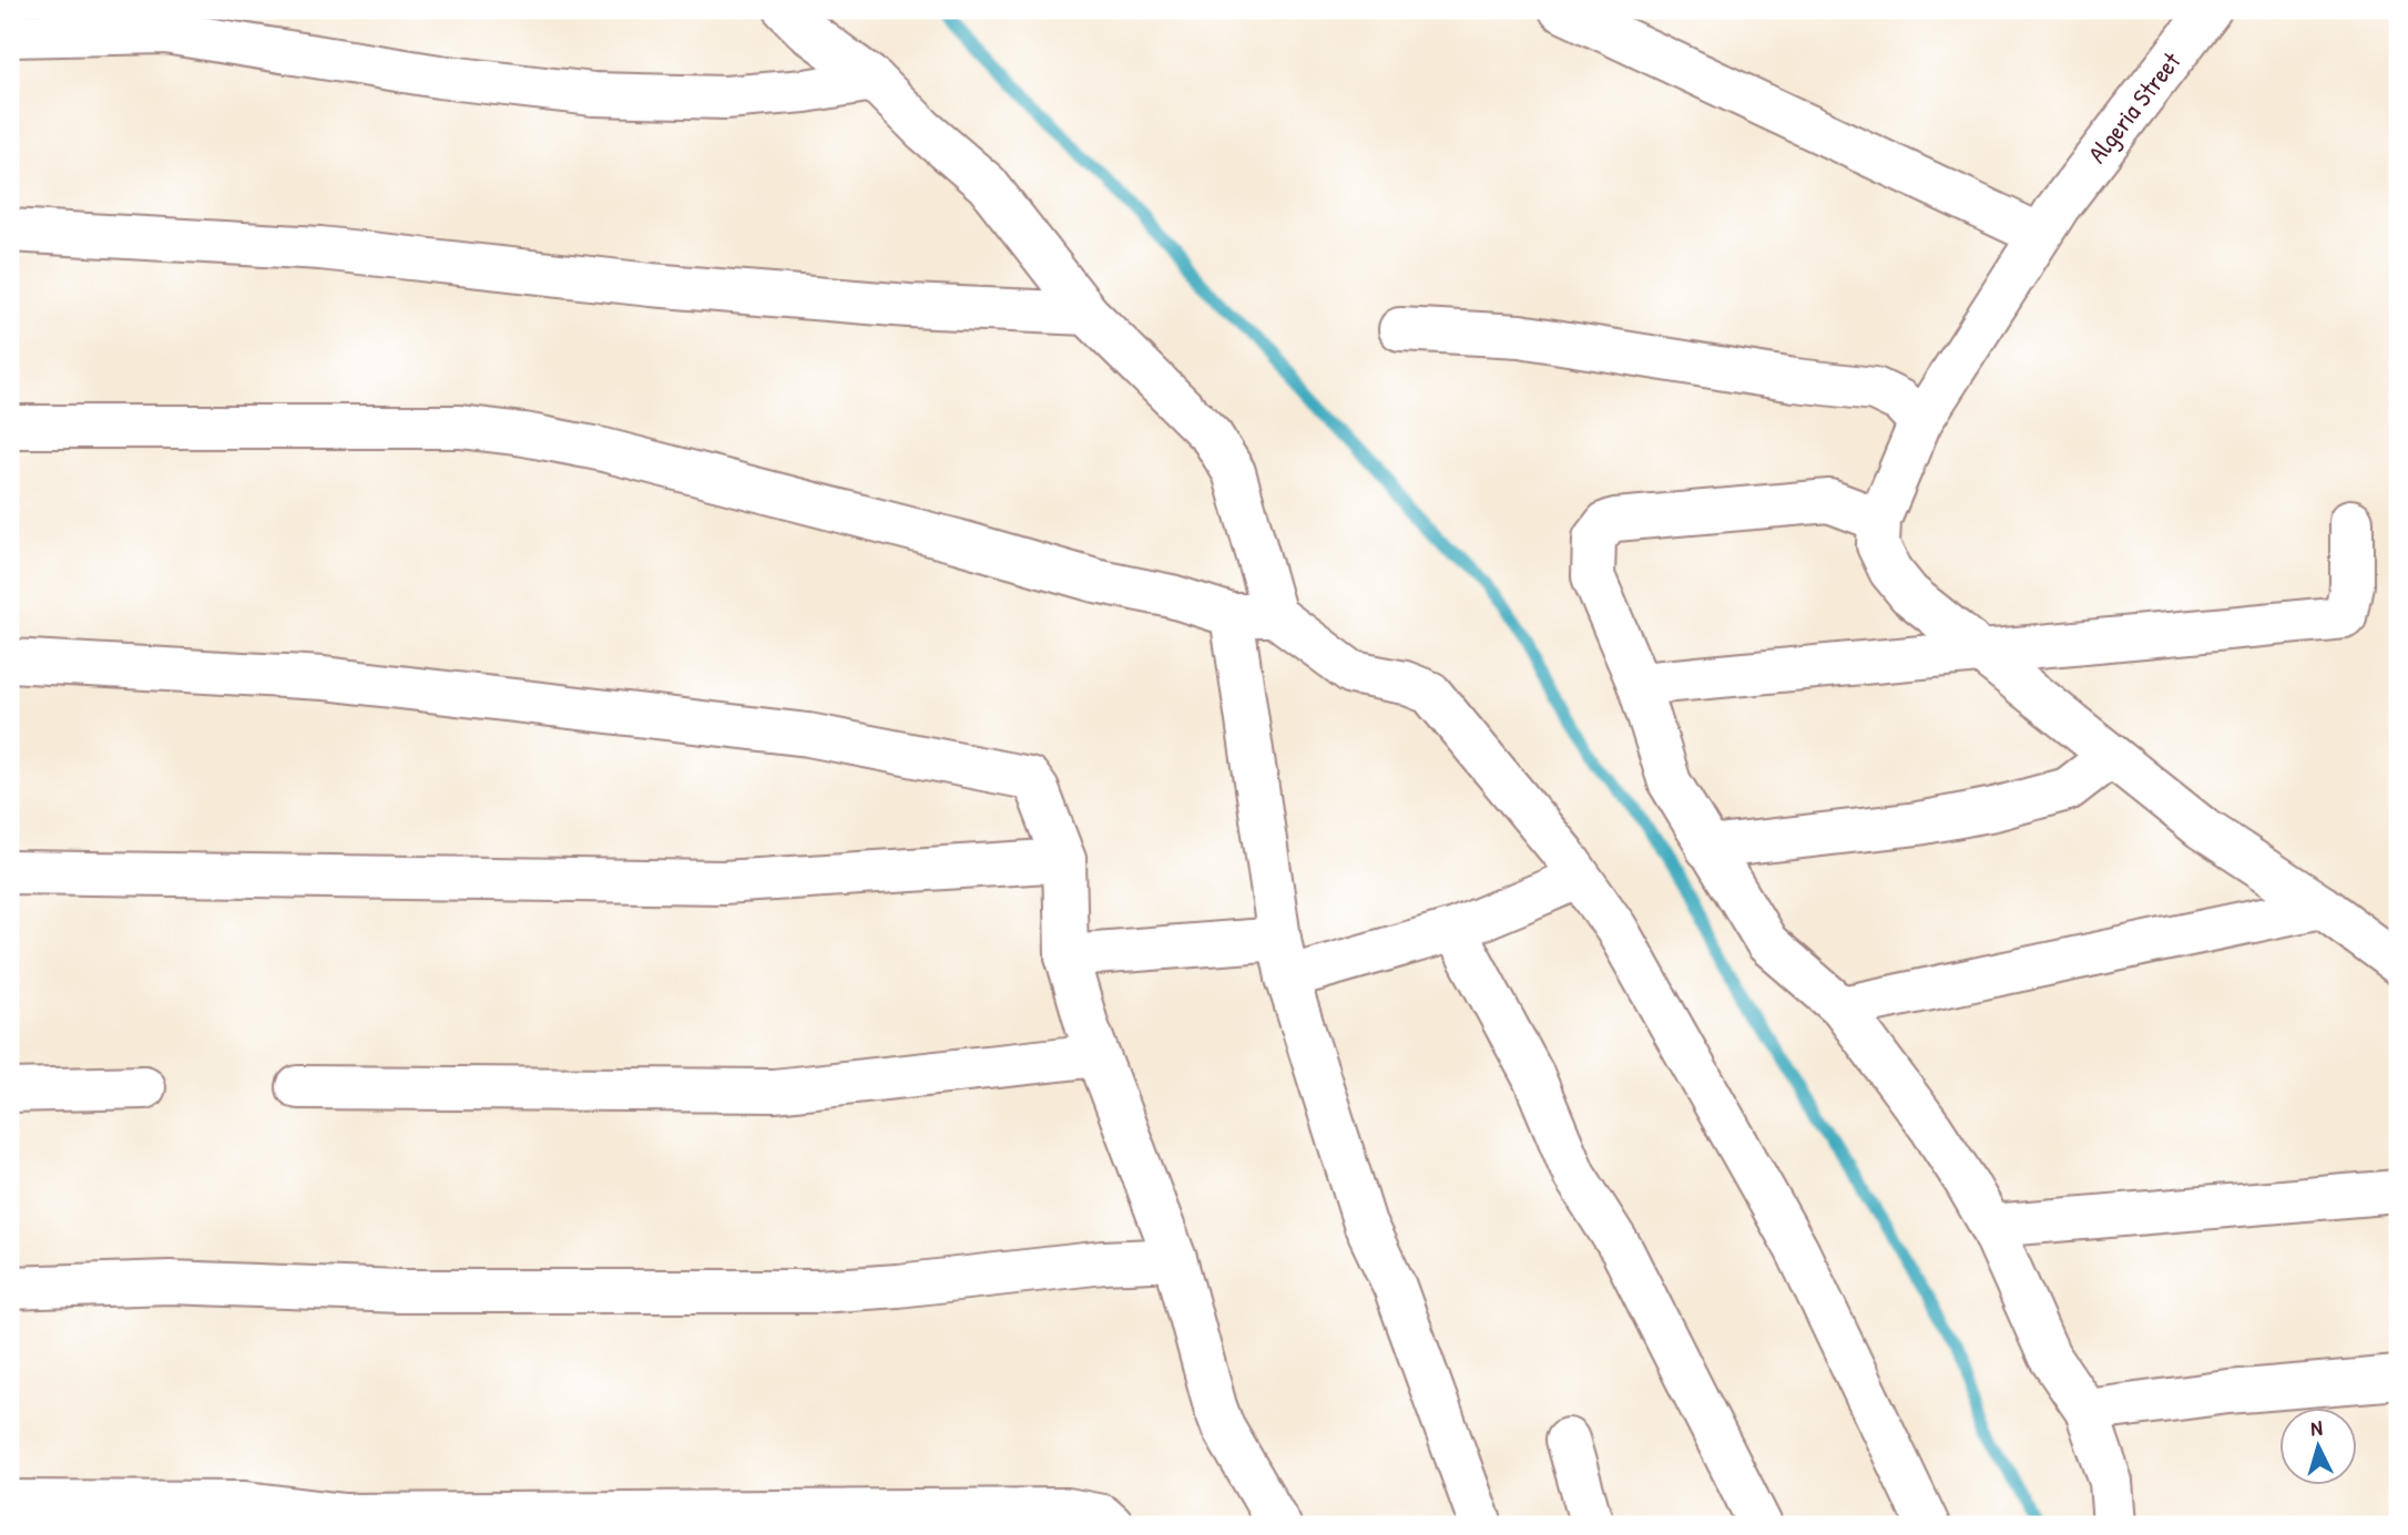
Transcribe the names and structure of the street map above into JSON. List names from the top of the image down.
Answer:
{
  "streets": {
    "street": ["Algeria Street"]
  },
  "north": "top"
}
